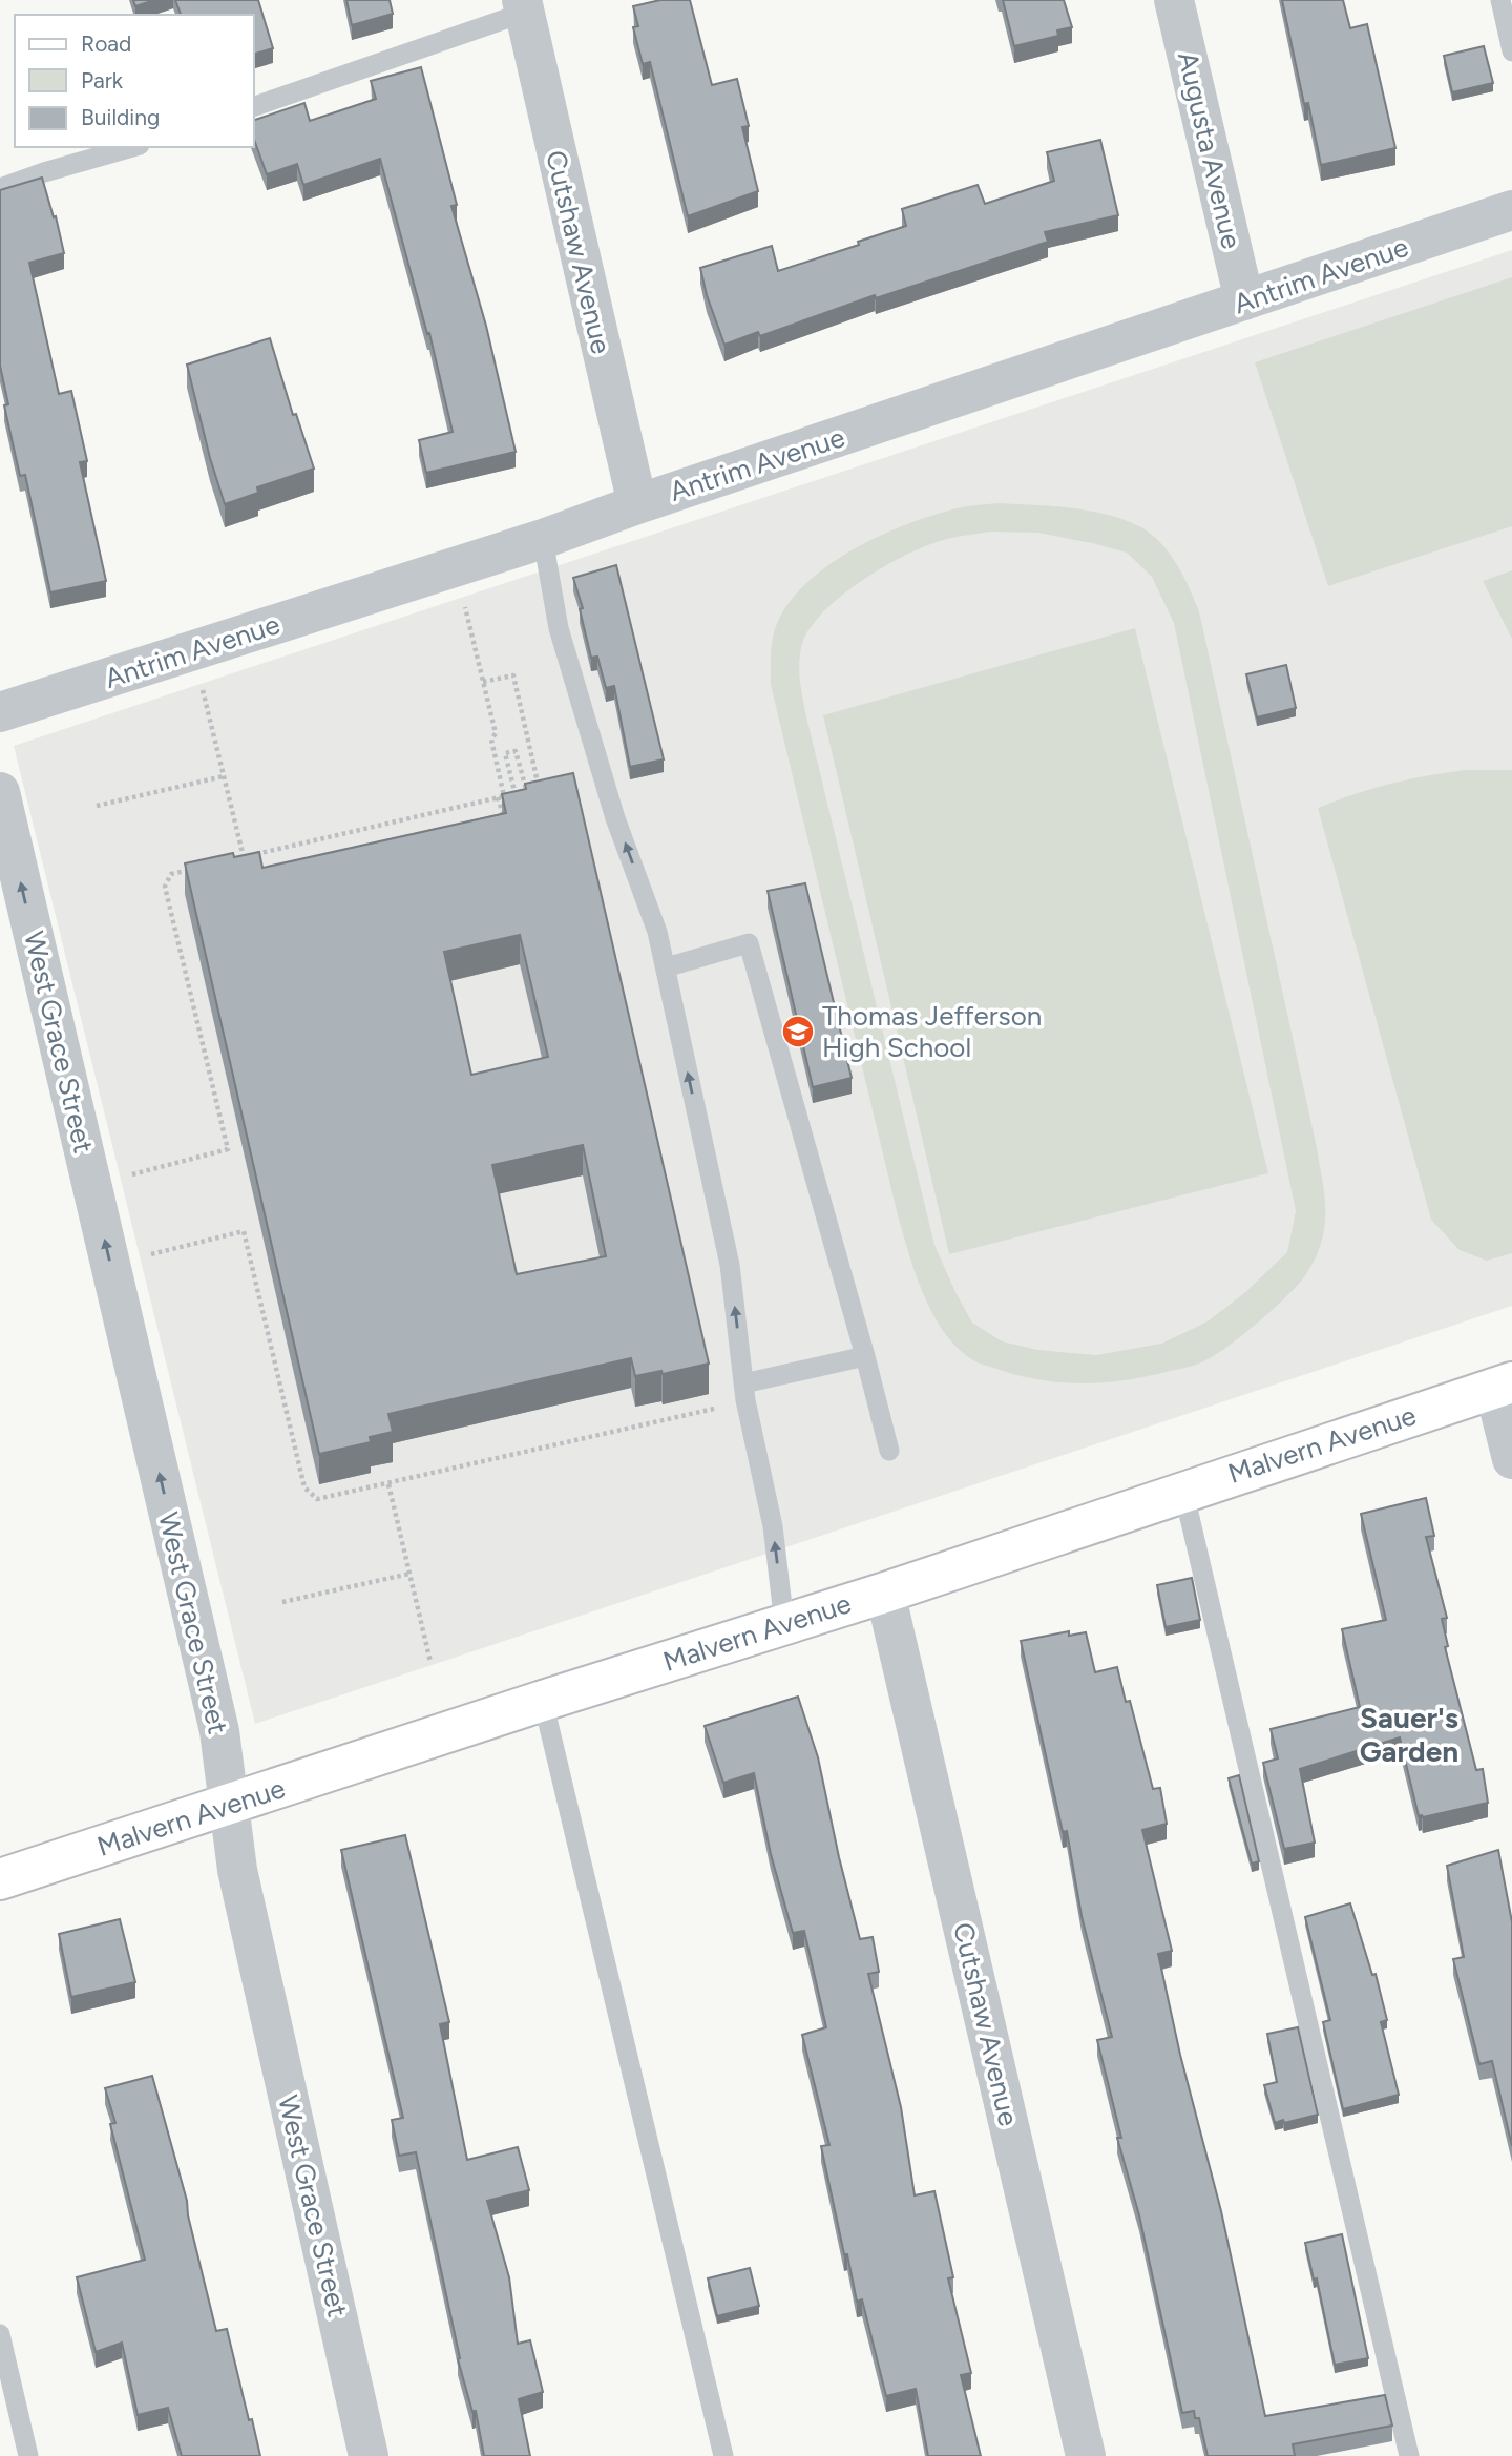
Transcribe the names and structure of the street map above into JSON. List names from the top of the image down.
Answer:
{
  "streets": {
    "main road": ["Malvern Avenue"],
    "street": [
      "Augusta Avenue",
      "Cutshaw Avenue",
      "Antrim Avenue",
      "West Grace Street"
    ]
  },
  "crossings": [
    ["Augusta Avenue", "Antrim Avenue"],
    ["Cutshaw Avenue", "Antrim Avenue"],
    ["Cutshaw Avenue", "Malvern Avenue"],
    ["West Grace Street", "Malvern Avenue"]
  ],
  "one_way": ["West Grace Street"],
  "districts": ["Sauer's Garden"],
  "places": {
    "school or university": ["Thomas Jefferson High School"]
  },
  "legend": ["Road", "Park", "Building"]
}
